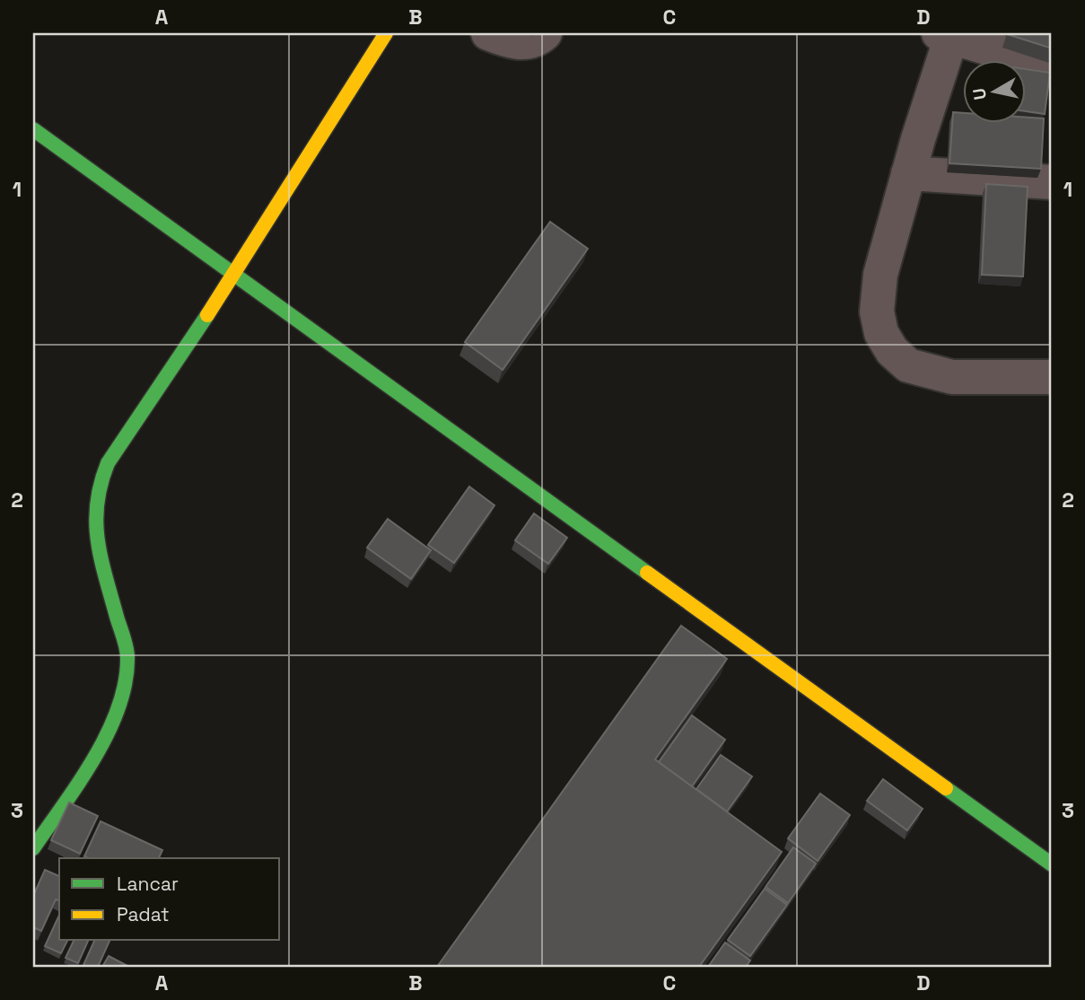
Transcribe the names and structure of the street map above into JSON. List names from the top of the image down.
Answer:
{
  "legend": ["Lancar", "Padat"],
  "north": "left",
  "grid": {
    "columns": [
      "A",
      "B",
      "C",
      "D"
    ],
    "rows": ["1", "2", "3"]
  }
}
